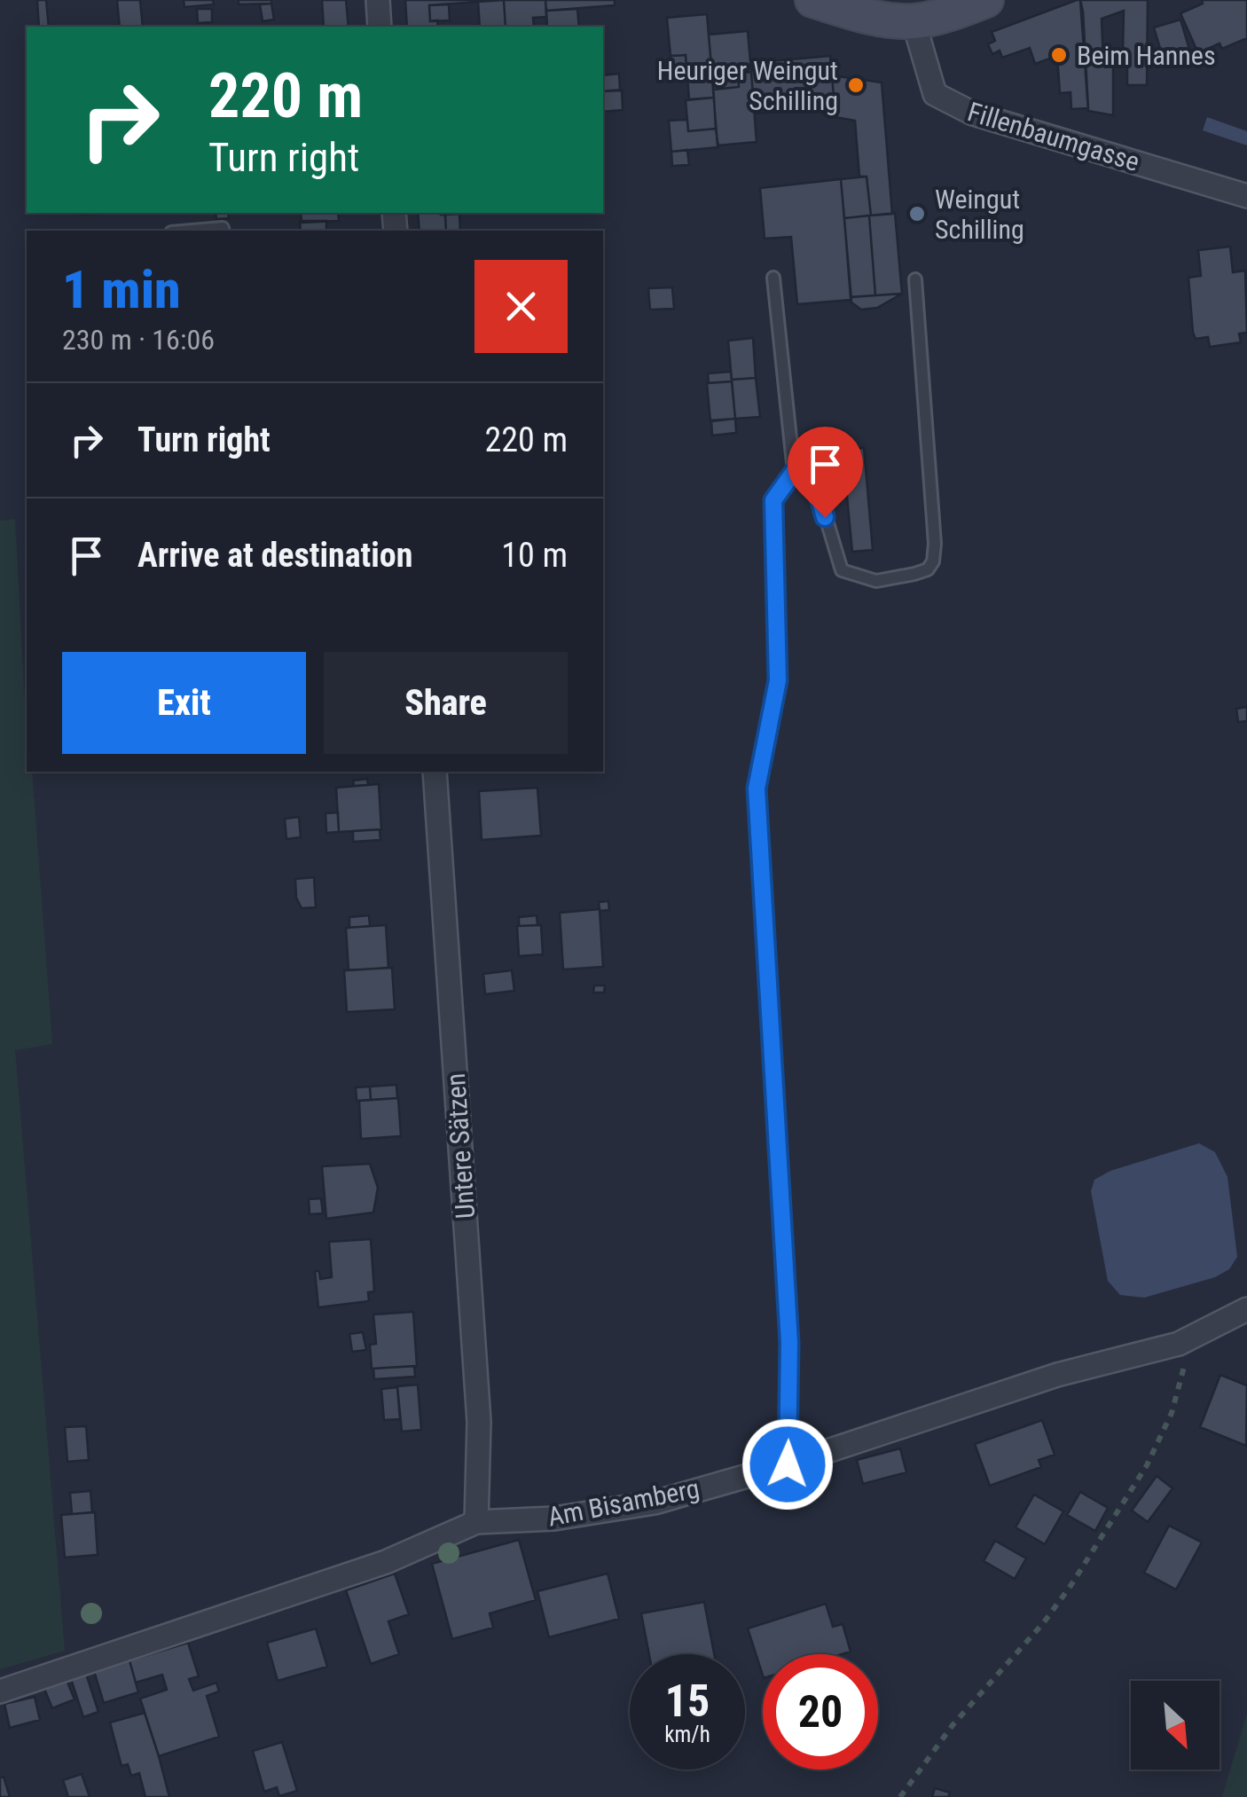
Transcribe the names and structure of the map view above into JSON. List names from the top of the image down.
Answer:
{
  "streets": {
    "street": ["Fillenbaumgasse", "Untere Sätzen", "Am Bisamberg"]
  },
  "crossings": [
    ["Untere Sätzen", "Am Bisamberg"]
  ],
  "places": ["Beim Hannes", "Heuriger Weingut Schilling", "Weingut Schilling"],
  "north": "bottom right",
  "page": {
    "turn": ["220 m", "Turn right"],
    "heading": ["1 min", "230 m · 16:06"],
    "list": [
      {
        "name": "Turn right",
        "value": "220 m"
      },
      {
        "name": "Arrive at destination",
        "value": "10 m"
      }
    ],
    "buttons": ["Exit", "Share"],
    "speed": "15 km/h",
    "limit": "20"
  }
}
